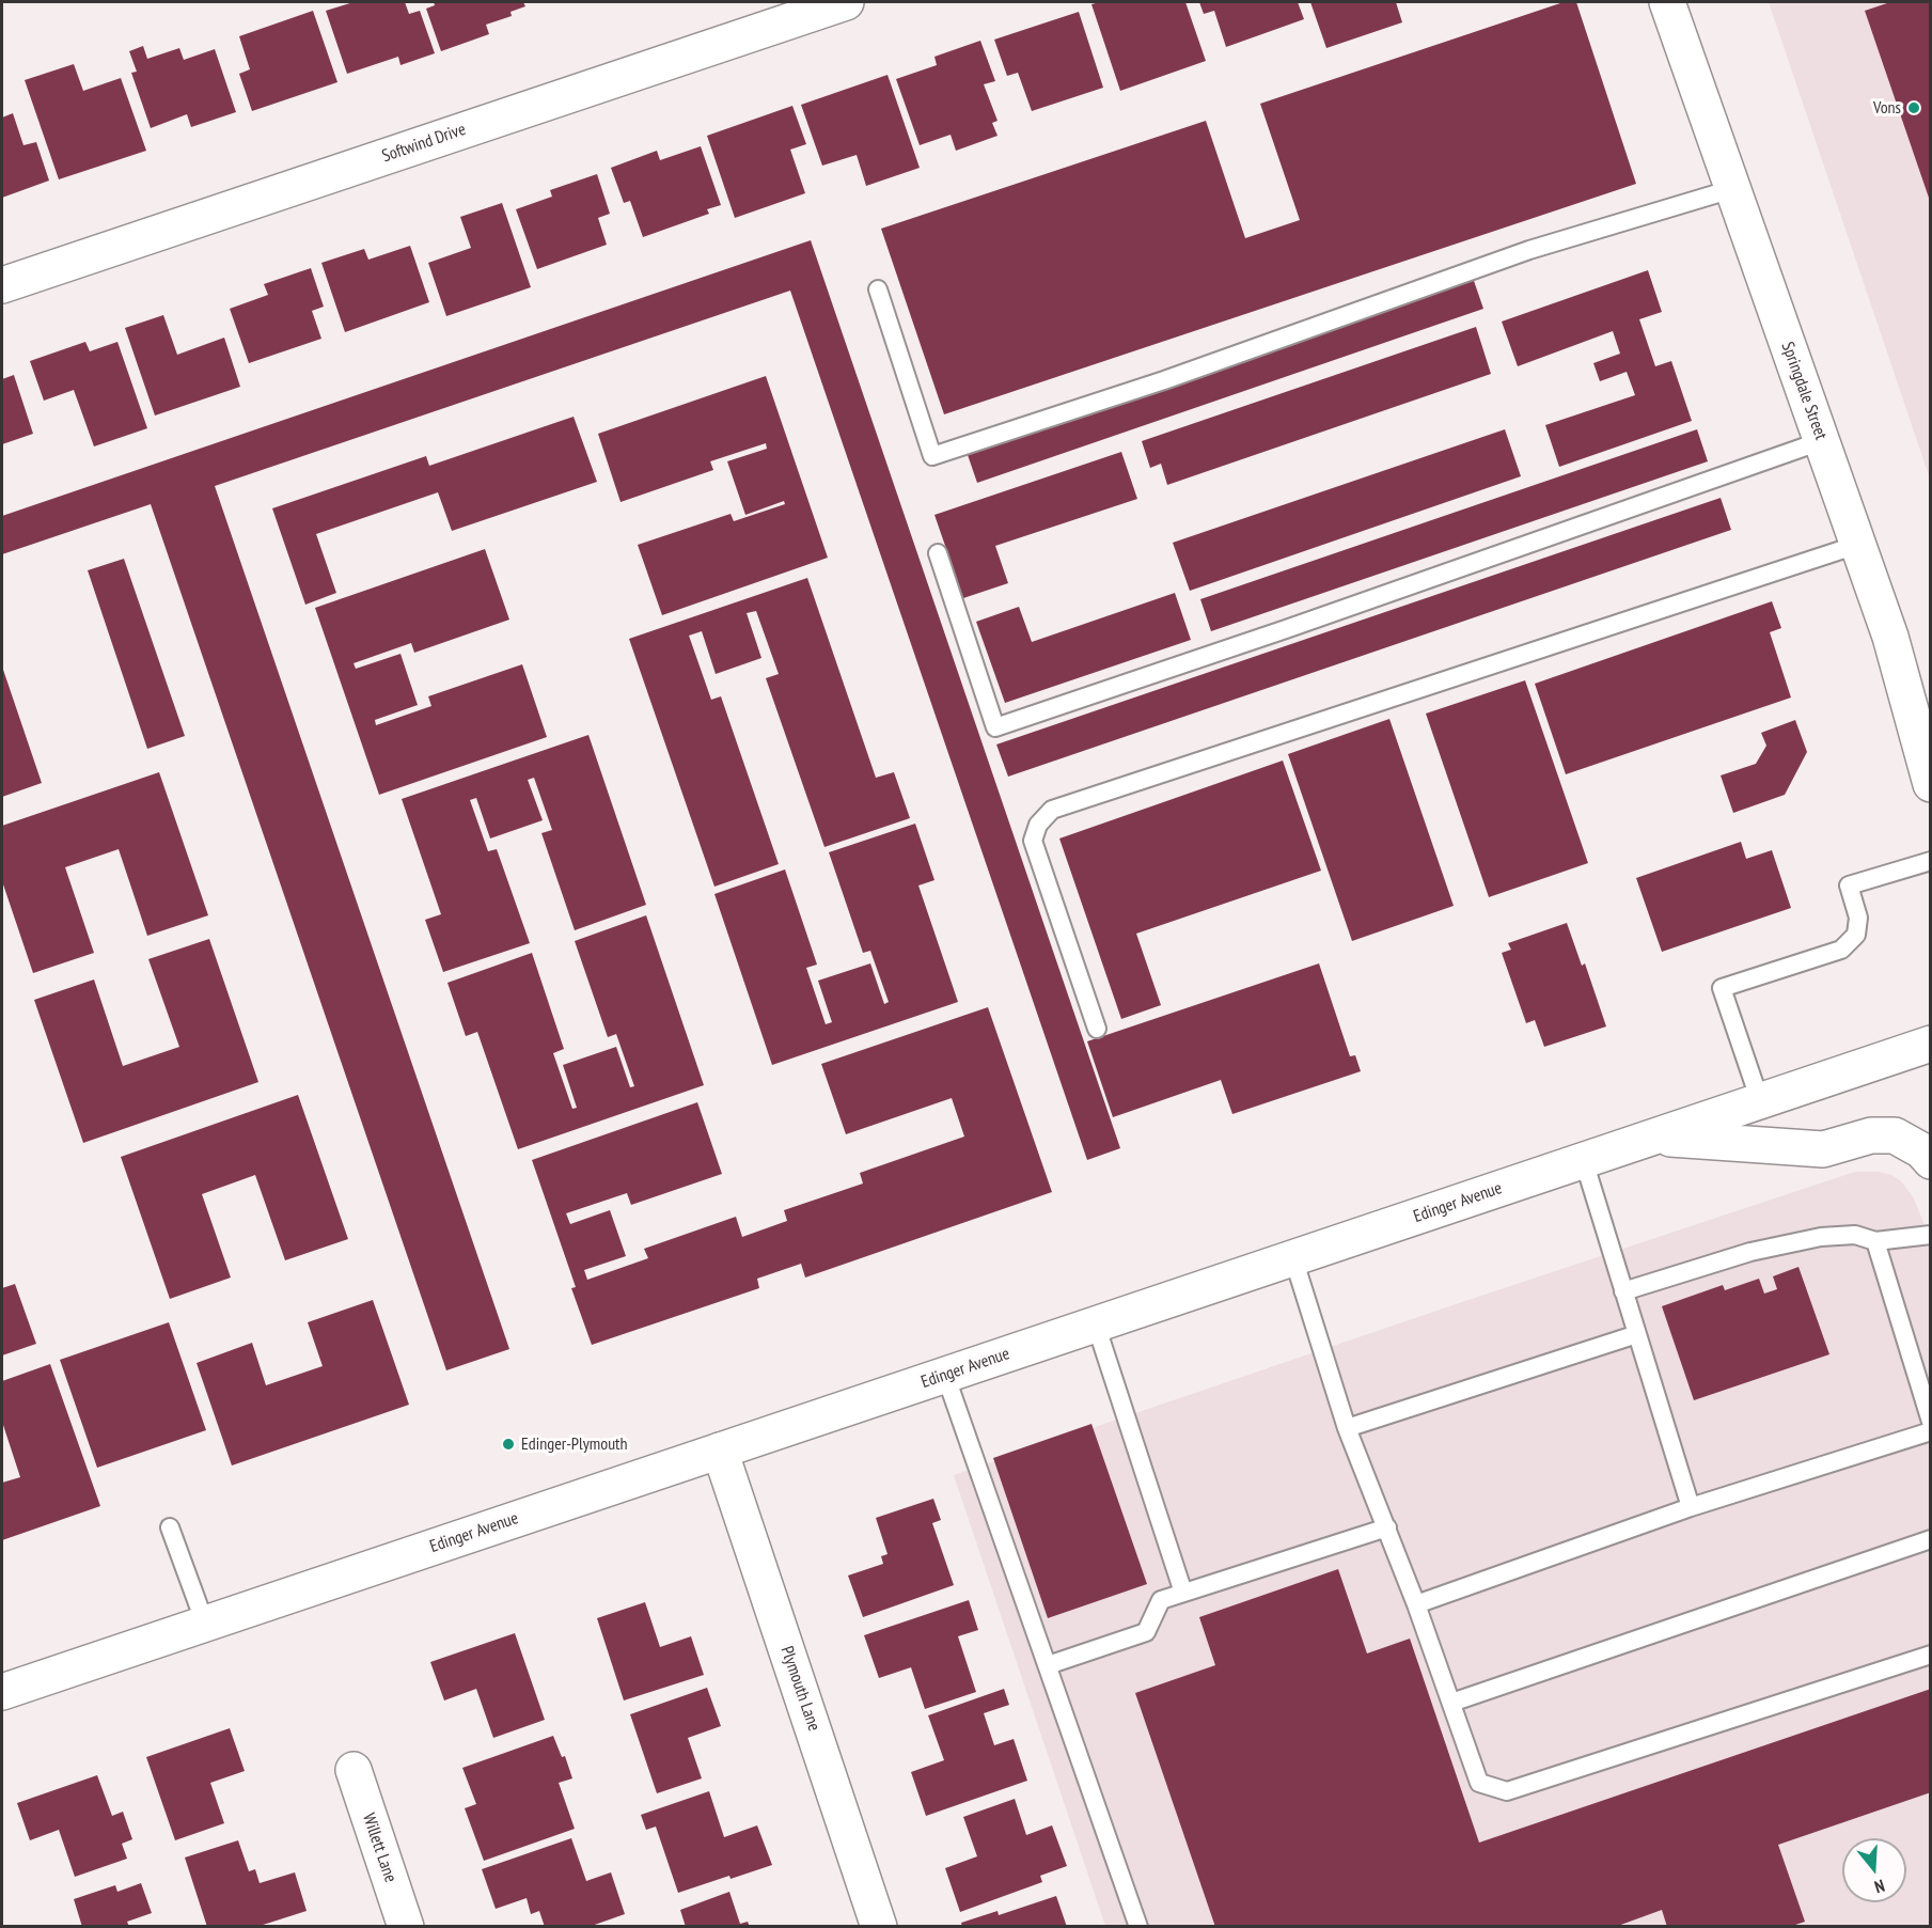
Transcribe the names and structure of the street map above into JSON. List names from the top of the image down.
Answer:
{
  "streets": {
    "main road": [
      "Softwind Drive",
      "Springdale Street",
      "Edinger Avenue",
      "Plymouth Lane",
      "Willett Lane"
    ]
  },
  "crossings": [
    ["Edinger Avenue", "Plymouth Lane"]
  ],
  "places": ["Vons", "Edinger-Plymouth"],
  "north": "bottom"
}
